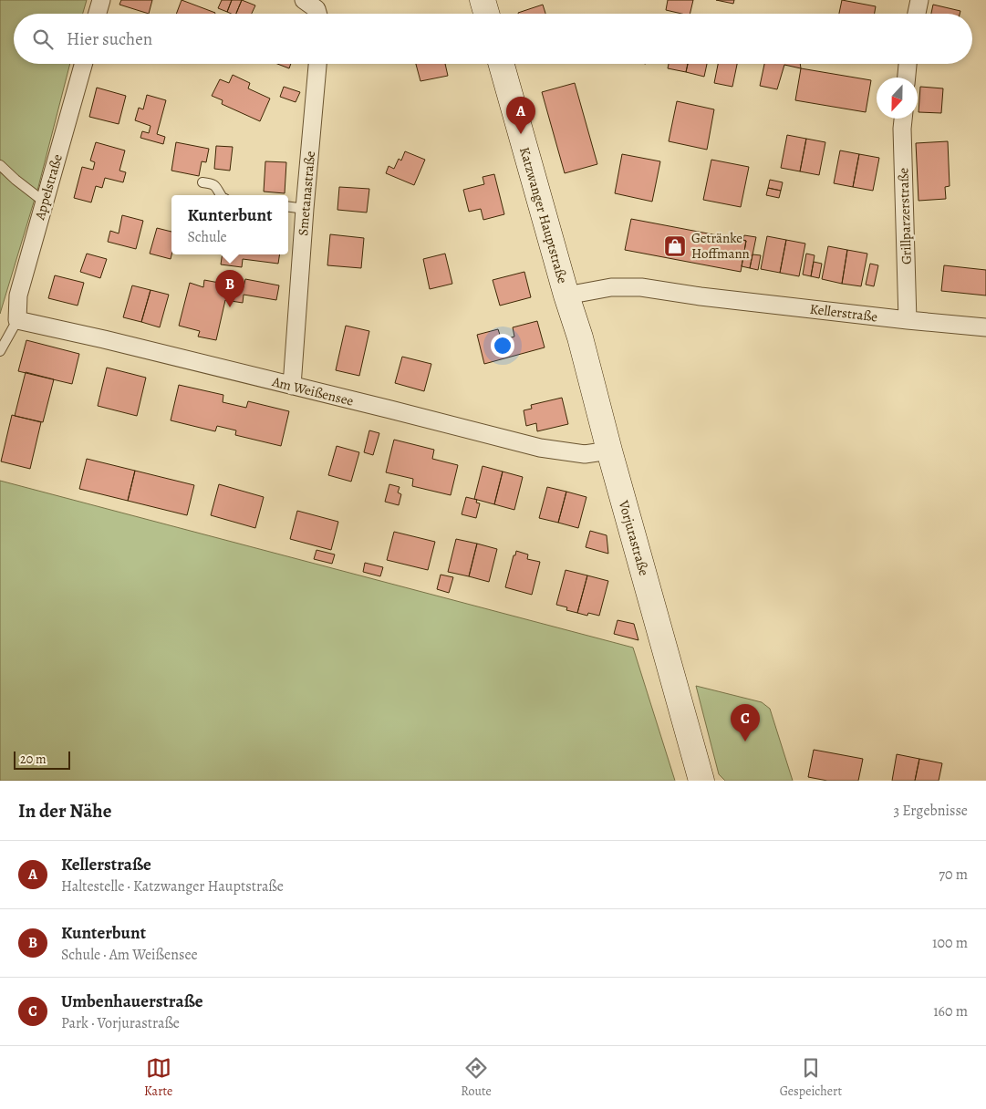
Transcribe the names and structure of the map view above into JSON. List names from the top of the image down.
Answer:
{
  "streets": {
    "main road": ["Katzwanger Hauptstraße", "Vorjurastraße"],
    "street": [
      "Appelstraße",
      "Smetanastraße",
      "Grillparzerstraße",
      "Kellerstraße",
      "Am Weißensee"
    ]
  },
  "crossings": [
    ["Appelstraße", "Am Weißensee"],
    ["Smetanastraße", "Am Weißensee"],
    ["Katzwanger Hauptstraße", "Kellerstraße"],
    ["Katzwanger Hauptstraße", "Vorjurastraße"],
    ["Grillparzerstraße", "Kellerstraße"],
    ["Kellerstraße", "Vorjurastraße"],
    ["Am Weißensee", "Vorjurastraße"]
  ],
  "places": {
    "shop": ["Getränke Hoffmann"]
  },
  "scale_bar": "20 m",
  "north": "bottom",
  "page": {
    "search": "Hier suchen",
    "pins": ["A", "B", "C"],
    "popup": ["Kunterbunt", "Schule"],
    "scale": "20 m",
    "heading": ["In der Nähe", "3 Ergebnisse"],
    "list": [
      {
        "mark": "A",
        "name": "Kellerstraße",
        "note": "Haltestelle · Katzwanger Hauptstraße",
        "value": "70 m"
      },
      {
        "mark": "B",
        "name": "Kunterbunt",
        "note": "Schule · Am Weißensee",
        "value": "100 m"
      },
      {
        "mark": "C",
        "name": "Umbenhauerstraße",
        "note": "Park · Vorjurastraße",
        "value": "160 m"
      }
    ],
    "nav": ["Karte", "Route", "Gespeichert"]
  }
}
